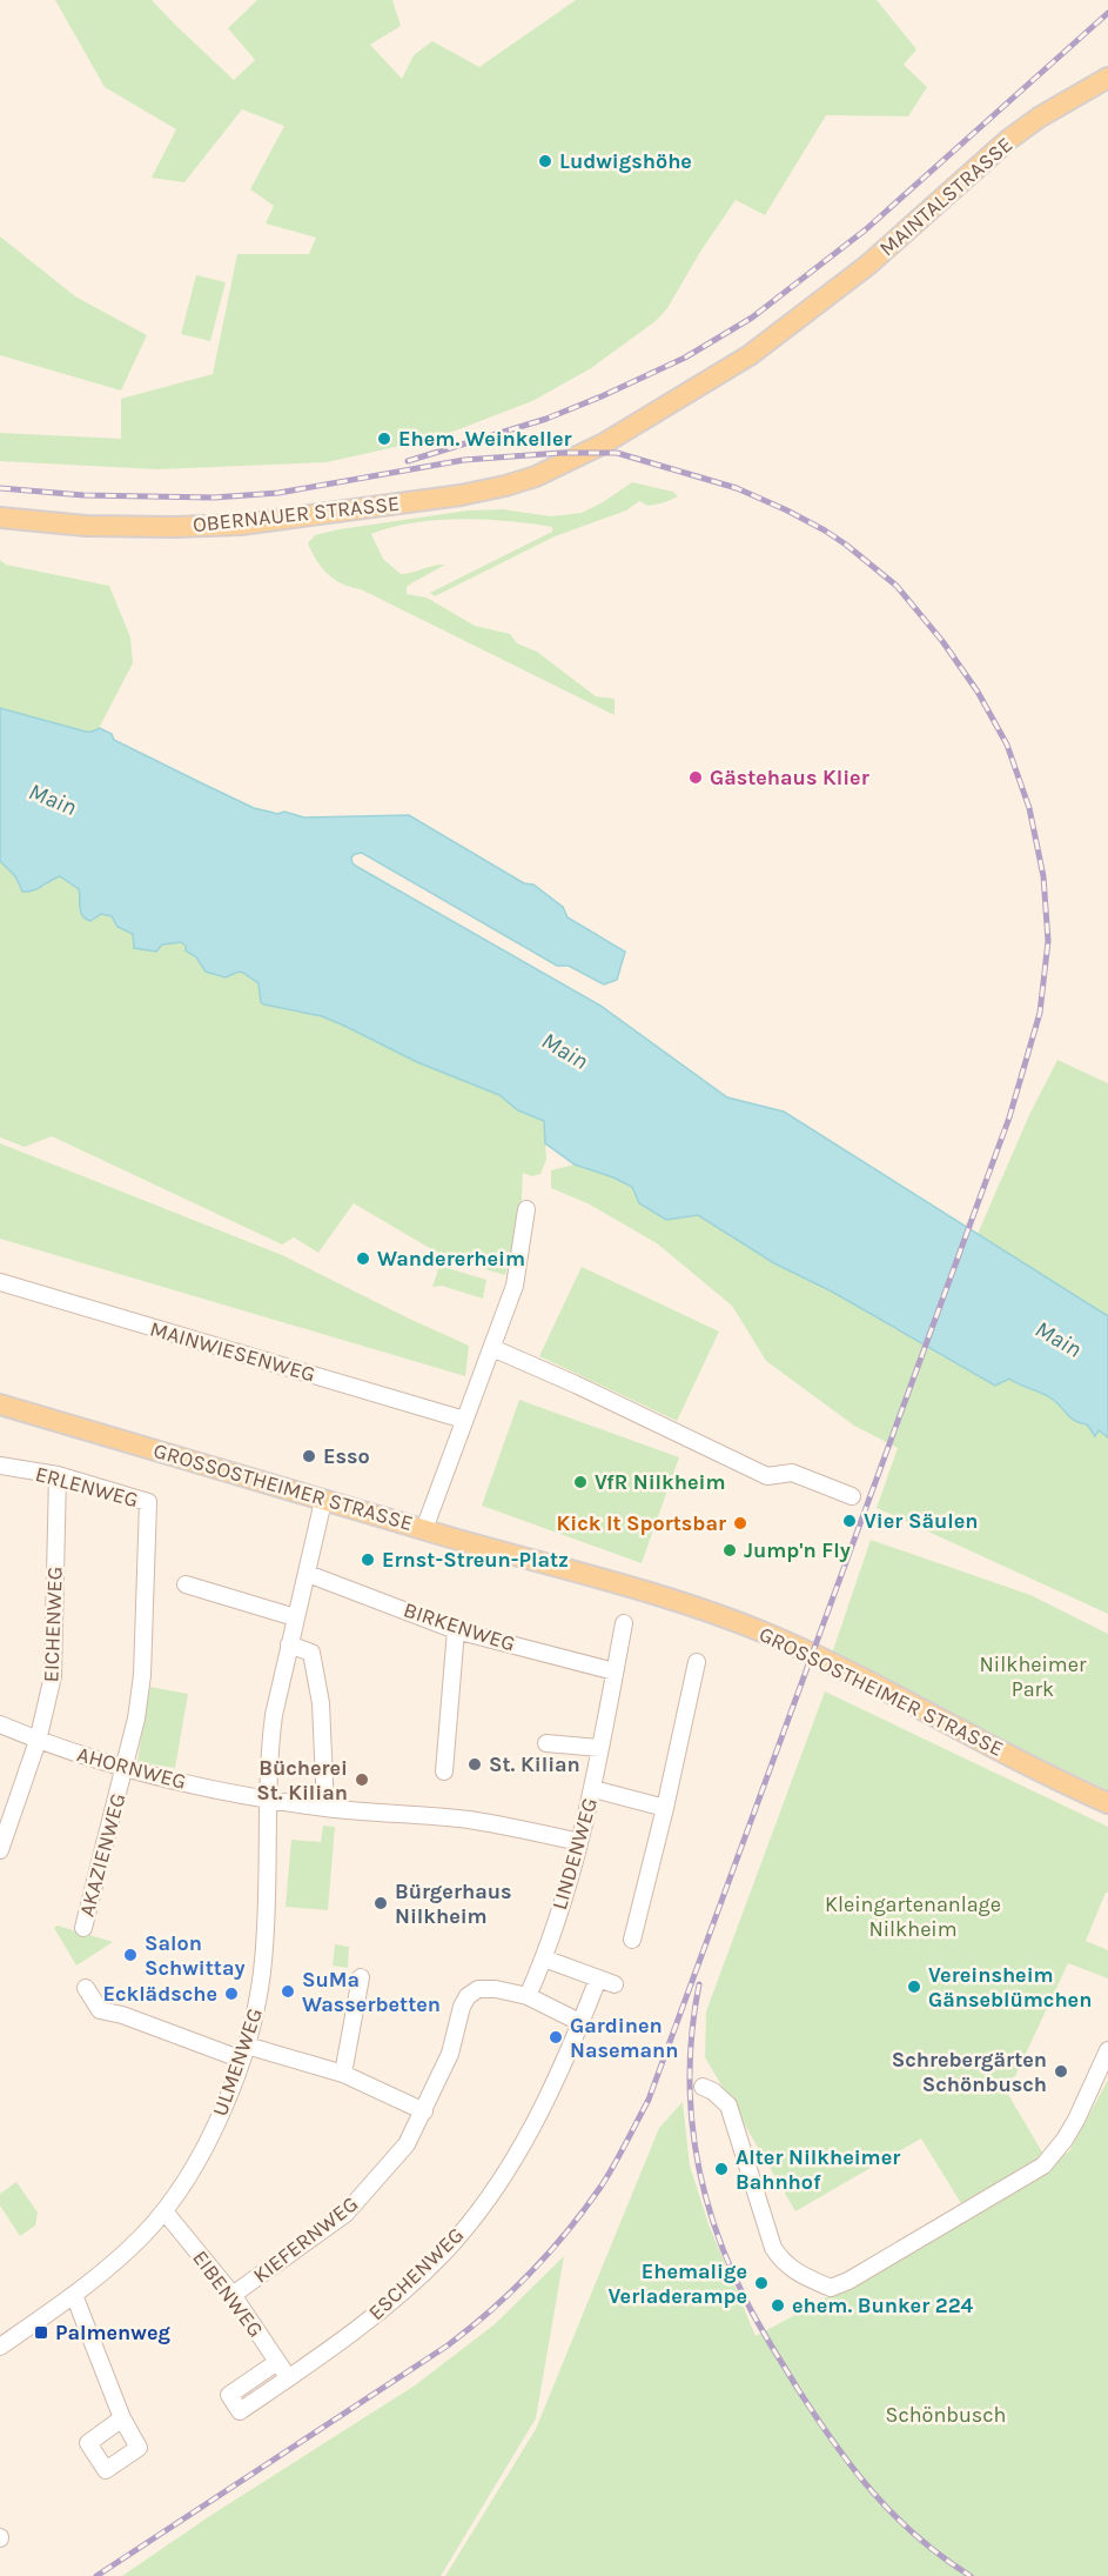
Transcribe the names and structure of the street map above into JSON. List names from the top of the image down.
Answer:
{
  "streets": {
    "main road": ["MAINTALSTRASSE", "OBERNAUER STRASSE", "GROSSOSTHEIMER STRASSE"],
    "street": [
      "MAINWIESENWEG",
      "ERLENWEG",
      "EICHENWEG",
      "BIRKENWEG",
      "AHORNWEG",
      "LINDENWEG",
      "AKAZIENWEG",
      "ULMENWEG",
      "KIEFERNWEG",
      "ESCHENWEG",
      "EIBENWEG"
    ]
  },
  "crossings": [
    ["MAINTALSTRASSE", "OBERNAUER STRASSE"],
    ["ERLENWEG", "EICHENWEG"],
    ["ERLENWEG", "AKAZIENWEG"],
    ["GROSSOSTHEIMER STRASSE", "ULMENWEG"],
    ["EICHENWEG", "AHORNWEG"],
    ["BIRKENWEG", "LINDENWEG"],
    ["BIRKENWEG", "ULMENWEG"],
    ["AHORNWEG", "LINDENWEG"],
    ["AHORNWEG", "AKAZIENWEG"],
    ["AHORNWEG", "ULMENWEG"],
    ["LINDENWEG", "KIEFERNWEG"],
    ["ULMENWEG", "EIBENWEG"],
    ["KIEFERNWEG", "EIBENWEG"],
    ["ESCHENWEG", "EIBENWEG"]
  ],
  "water": ["Main"],
  "parks": ["Nilkheimer Park", "Kleingartenanlage Nilkheim", "Schönbusch"],
  "places": {
    "other": [
      "Ludwigshöhe",
      "Ehem. Weinkeller",
      "Gästehaus Klier",
      "Wandererheim",
      "Esso",
      "VfR Nilkheim",
      "Vier Säulen",
      "Kick It Sportsbar",
      "Jump'n Fly",
      "Ernst-Streun-Platz",
      "St. Kilian",
      "Bücherei St. Kilian",
      "Bürgerhaus Nilkheim",
      "Salon Schwittay",
      "Vereinsheim Gänseblümchen",
      "SuMa Wasserbetten",
      "Ecklädsche",
      "Gardinen Nasemann",
      "Schrebergärten Schönbusch",
      "Alter Nilkheimer Bahnhof",
      "Ehemalige Verladerampe",
      "ehem. Bunker 224"
    ],
    "transit": ["Palmenweg"]
  }
}
